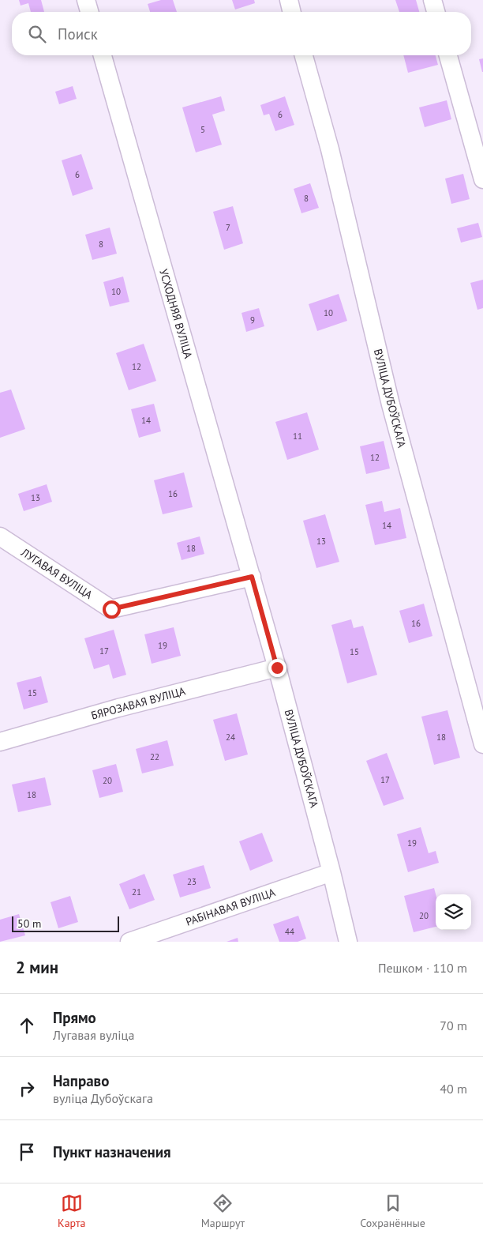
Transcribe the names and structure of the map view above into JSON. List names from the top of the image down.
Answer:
{
  "streets": {
    "street": [
      "УСХОДНЯЯ ВУЛІЦА",
      "ВУЛІЦА ДУБОЎСКАГА",
      "ЛУГАВАЯ ВУЛІЦА",
      "БЯРОЗАВАЯ ВУЛІЦА",
      "РАБІНАВАЯ ВУЛІЦА"
    ]
  },
  "crossings": [
    ["УСХОДНЯЯ ВУЛІЦА", "ВУЛІЦА ДУБОЎСКАГА"],
    ["УСХОДНЯЯ ВУЛІЦА", "ЛУГАВАЯ ВУЛІЦА"],
    ["ВУЛІЦА ДУБОЎСКАГА", "ЛУГАВАЯ ВУЛІЦА"],
    ["ВУЛІЦА ДУБОЎСКАГА", "БЯРОЗАВАЯ ВУЛІЦА"],
    ["ВУЛІЦА ДУБОЎСКАГА", "РАБІНАВАЯ ВУЛІЦА"]
  ],
  "house_numbers": [
    "6",
    "5",
    "6",
    "8",
    "7",
    "8",
    "10",
    "10",
    "9",
    "12",
    "14",
    "11",
    "12",
    "16",
    "13",
    "14",
    "13",
    "18",
    "16",
    "19",
    "17",
    "15",
    "15",
    "24",
    "18",
    "22",
    "17",
    "20",
    "18",
    "19",
    "23",
    "21",
    "20",
    "44"
  ],
  "scale_bar": "50 m",
  "page": {
    "search": "Поиск",
    "scale": "50 m",
    "heading": ["2 мин", "Пешком · 110 m"],
    "list": [
      ["Прямо", "Лугавая вуліца", "70 m"],
      ["Направо", "вуліца Дубоўскага", "40 m"],
      "Пункт назначения"
    ],
    "nav": ["Карта", "Маршрут", "Сохранённые"]
  }
}
